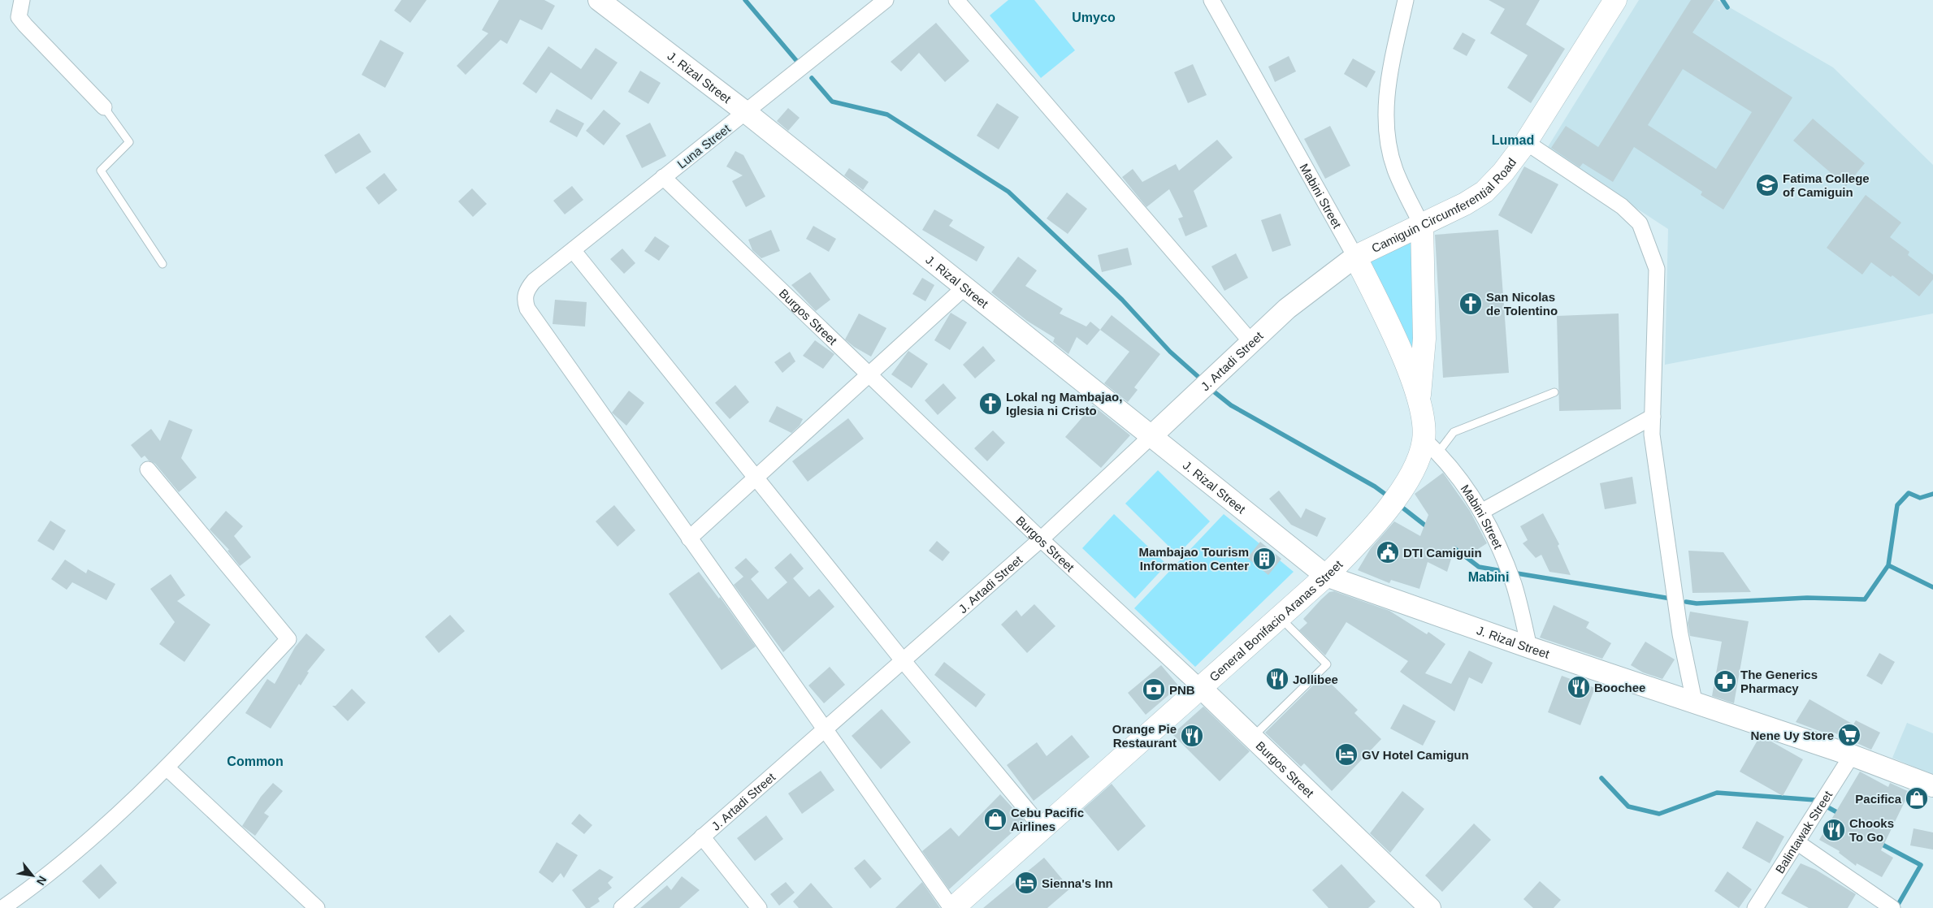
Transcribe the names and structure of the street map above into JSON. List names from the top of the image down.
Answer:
{
  "streets": {
    "main road": ["Mabini Street", "Camiguin Circumferential Road", "General Bonifacio Aranas Street"],
    "street": [
      "J. Rizal Street",
      "Luna Street",
      "Burgos Street",
      "J. Artadi Street",
      "Balintawak Street"
    ]
  },
  "crossings": [
    ["J. Rizal Street", "Luna Street"],
    ["J. Rizal Street", "Mabini Street"],
    ["J. Rizal Street", "J. Artadi Street"],
    ["J. Rizal Street", "General Bonifacio Aranas Street"],
    ["J. Rizal Street", "Balintawak Street"],
    ["Luna Street", "Burgos Street"],
    ["Mabini Street", "Camiguin Circumferential Road"],
    ["Mabini Street", "J. Artadi Street"],
    ["Mabini Street", "General Bonifacio Aranas Street"],
    ["Camiguin Circumferential Road", "J. Artadi Street"],
    ["Burgos Street", "J. Artadi Street"],
    ["Burgos Street", "General Bonifacio Aranas Street"]
  ],
  "districts": [
    "Umyco",
    "Lumad",
    "Mabini",
    "Common"
  ],
  "places": {
    "school or university": ["Fatima College of Camiguin"],
    "church": ["San Nicolas de Tolentino", "Lokal ng Mambajao, Iglesia ni Cristo"],
    "public building": ["DTI Camiguin"],
    "building": ["Mambajao Tourism Information Center"],
    "restaurant": [
      "Jollibee",
      "Boochee",
      "Orange Pie Restaurant",
      "Chooks To Go"
    ],
    "pharmacy": ["The Generics Pharmacy"],
    "bank": ["PNB"],
    "supermarket": ["Nene Uy Store"],
    "hotel": ["GV Hotel Camigun", "Sienna's Inn"],
    "shop": ["Pacifica", "Cebu Pacific Airlines"]
  },
  "north": "bottom right"
}
